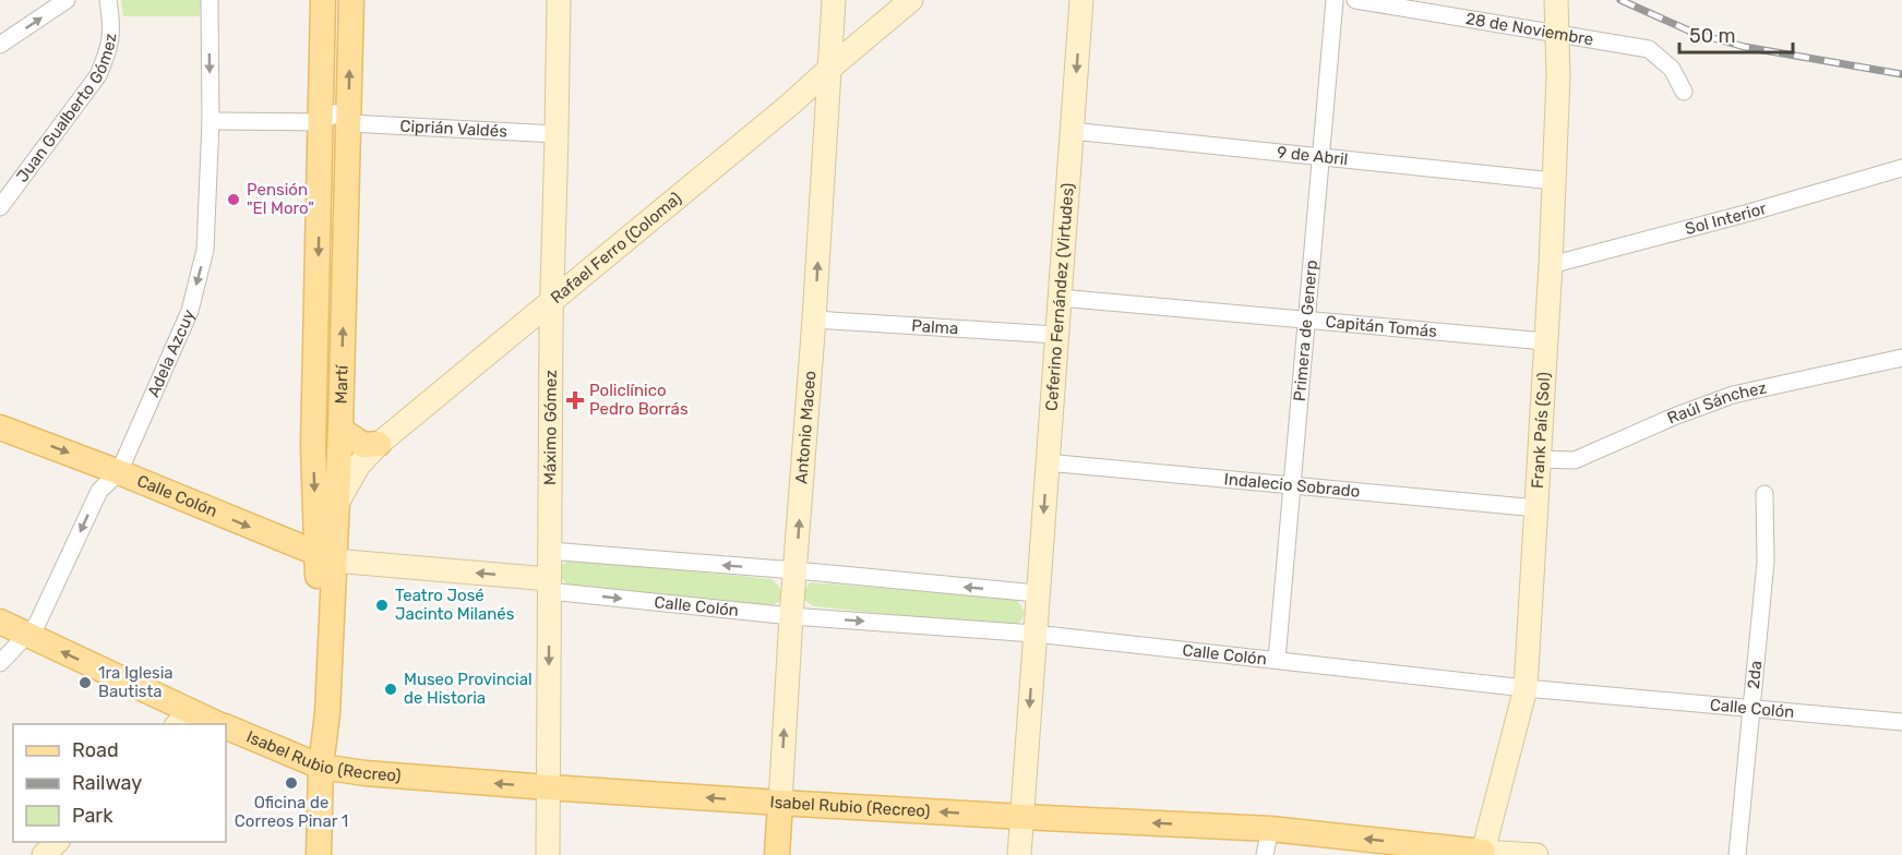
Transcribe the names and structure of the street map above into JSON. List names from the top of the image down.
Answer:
{
  "streets": {
    "main road": [
      "Martí",
      "Antonio Maceo",
      "Calle Colón",
      "Isabel Rubio (Recreo)"
    ],
    "street": [
      "28 de Noviembre",
      "Juan Gualberto Gómez",
      "Ciprián Valdés",
      "9 de Abril",
      "Sol Interior",
      "Rafael Ferro (Coloma)",
      "Ceferino Fernández (Virtudes)",
      "Capitán Tomás",
      "Palma",
      "Primera de Generp",
      "Adela Azcuy",
      "Raúl Sánchez",
      "Máximo Gómez",
      "Frank País (Sol)",
      "Indalecio Sobrado",
      "2da"
    ]
  },
  "crossings": [
    ["28 de Noviembre", "Frank País (Sol)"],
    ["Ciprián Valdés", "Adela Azcuy"],
    ["Ciprián Valdés", "Martí"],
    ["Ciprián Valdés", "Máximo Gómez"],
    ["9 de Abril", "Ceferino Fernández (Virtudes)"],
    ["9 de Abril", "Primera de Generp"],
    ["9 de Abril", "Frank País (Sol)"],
    ["Sol Interior", "Frank País (Sol)"],
    ["Rafael Ferro (Coloma)", "Martí"],
    ["Rafael Ferro (Coloma)", "Máximo Gómez"],
    ["Rafael Ferro (Coloma)", "Antonio Maceo"],
    ["Ceferino Fernández (Virtudes)", "Capitán Tomás"],
    ["Ceferino Fernández (Virtudes)", "Palma"],
    ["Ceferino Fernández (Virtudes)", "Indalecio Sobrado"],
    ["Ceferino Fernández (Virtudes)", "Calle Colón"],
    ["Capitán Tomás", "Primera de Generp"],
    ["Capitán Tomás", "Frank País (Sol)"],
    ["Palma", "Antonio Maceo"],
    ["Primera de Generp", "Indalecio Sobrado"],
    ["Primera de Generp", "Calle Colón"],
    ["Adela Azcuy", "Calle Colón"],
    ["Adela Azcuy", "Isabel Rubio (Recreo)"],
    ["Martí", "Calle Colón"],
    ["Martí", "Isabel Rubio (Recreo)"],
    ["Raúl Sánchez", "Frank País (Sol)"],
    ["Máximo Gómez", "Calle Colón"],
    ["Máximo Gómez", "Isabel Rubio (Recreo)"],
    ["Antonio Maceo", "Calle Colón"],
    ["Antonio Maceo", "Isabel Rubio (Recreo)"],
    ["Frank País (Sol)", "Indalecio Sobrado"],
    ["Frank País (Sol)", "Calle Colón"],
    ["Frank País (Sol)", "Isabel Rubio (Recreo)"],
    ["Calle Colón", "2da"]
  ],
  "one_way": [
    "Ceferino Fernández (Virtudes)",
    "Adela Azcuy",
    "Antonio Maceo",
    "Isabel Rubio (Recreo)"
  ],
  "places": {
    "other": [
      "Pensión \"El Moro\"",
      "Teatro José Jacinto Milanés",
      "1ra Iglesia Bautista",
      "Museo Provincial de Historia",
      "Oficina de Correos Pinar 1"
    ],
    "health": ["Policlínico Pedro Borrás"]
  },
  "legend": ["Road", "Railway", "Park"],
  "scale_bar": "50 m"
}
